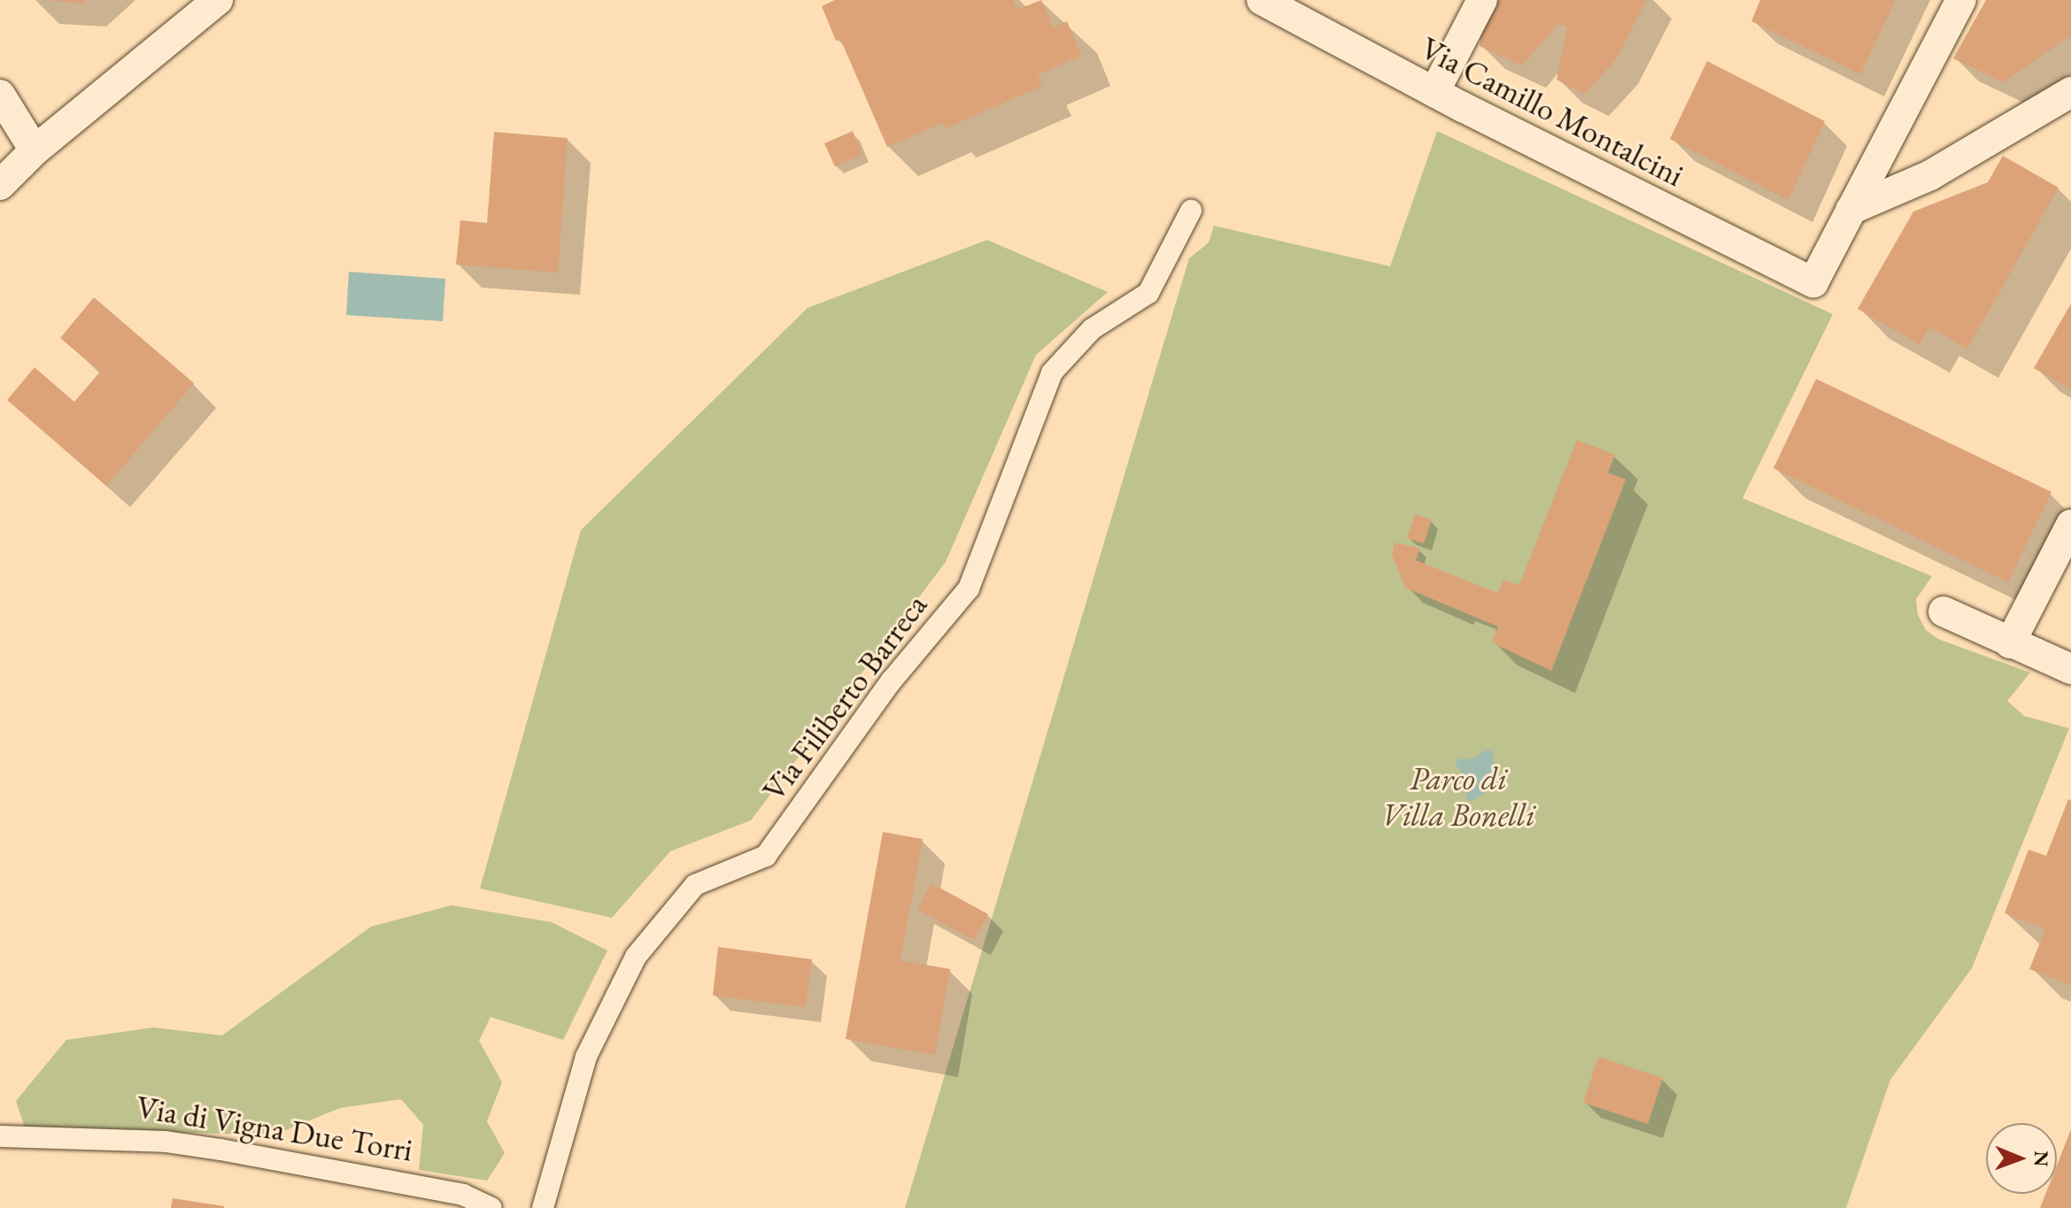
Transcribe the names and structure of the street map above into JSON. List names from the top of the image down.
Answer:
{
  "streets": {
    "street": ["Via Camillo Montalcini", "Via Filiberto Barreca", "Via di Vigna Due Torri"]
  },
  "parks": ["Parco di Villa Bonelli"],
  "north": "right"
}
